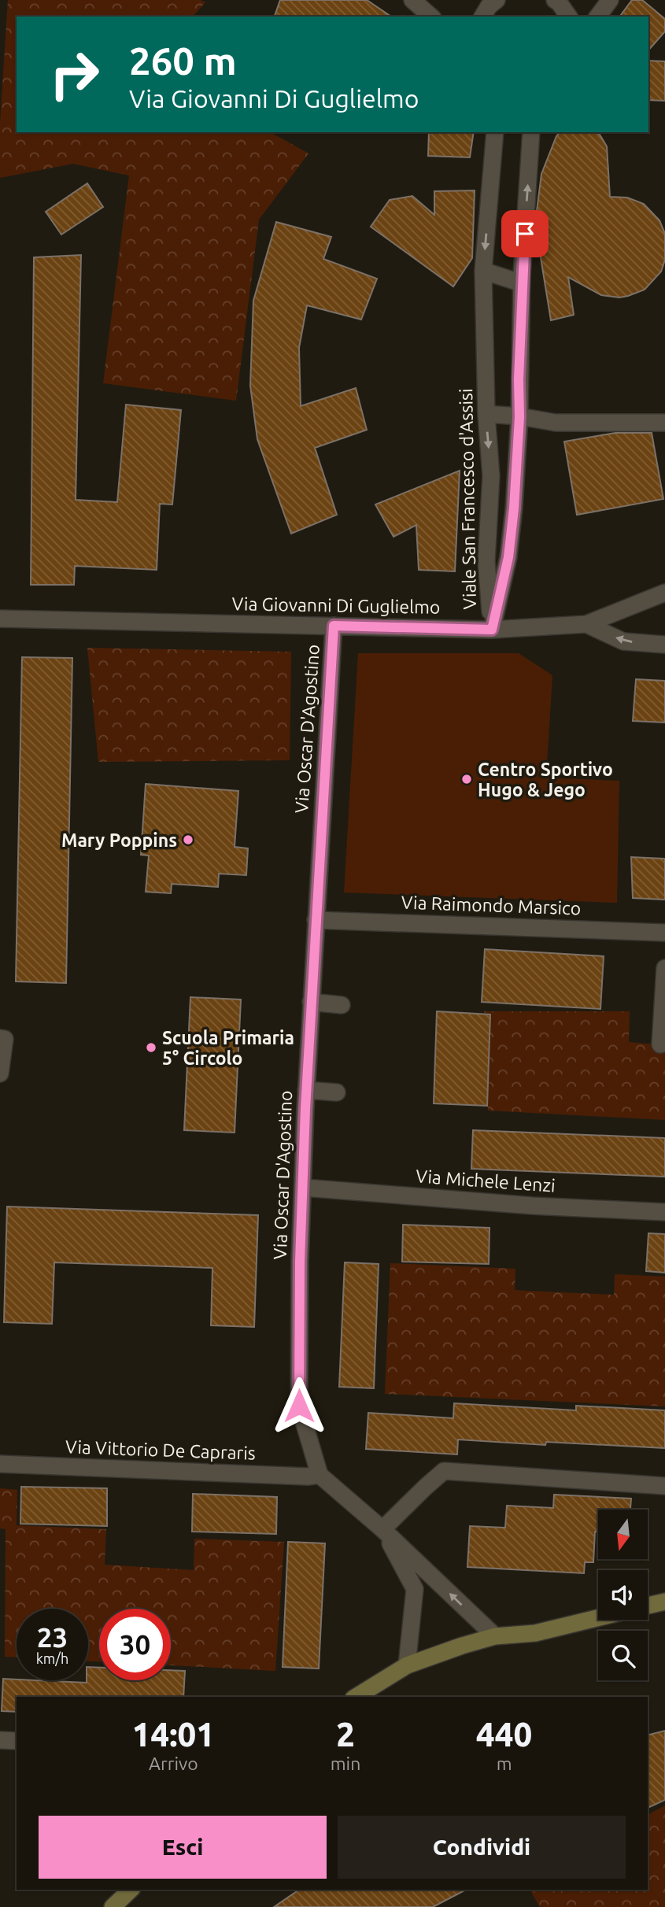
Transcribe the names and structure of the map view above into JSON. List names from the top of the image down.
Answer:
{
  "streets": {
    "street": [
      "Viale San Francesco d'Assisi",
      "Via Giovanni Di Guglielmo",
      "Via Oscar D'Agostino",
      "Via Raimondo Marsico",
      "Via Michele Lenzi",
      "Via Vittorio De Capraris"
    ]
  },
  "crossings": [
    ["Viale San Francesco d'Assisi", "Via Giovanni Di Guglielmo"],
    ["Via Giovanni Di Guglielmo", "Via Oscar D'Agostino"],
    ["Via Oscar D'Agostino", "Via Raimondo Marsico"],
    ["Via Oscar D'Agostino", "Via Michele Lenzi"],
    ["Via Oscar D'Agostino", "Via Vittorio De Capraris"]
  ],
  "places": ["Centro Sportivo Hugo & Jego", "Mary Poppins", "Scuola Primaria 5° Circolo"],
  "north": "bottom",
  "page": {
    "turn": ["260 m", "Via Giovanni Di Guglielmo"],
    "speed": "23 km/h",
    "limit": "30",
    "eta": [
      "14:01",
      "Arrivo",
      "2",
      "min",
      "440",
      "m"
    ],
    "buttons": ["Esci", "Condividi"]
  }
}
